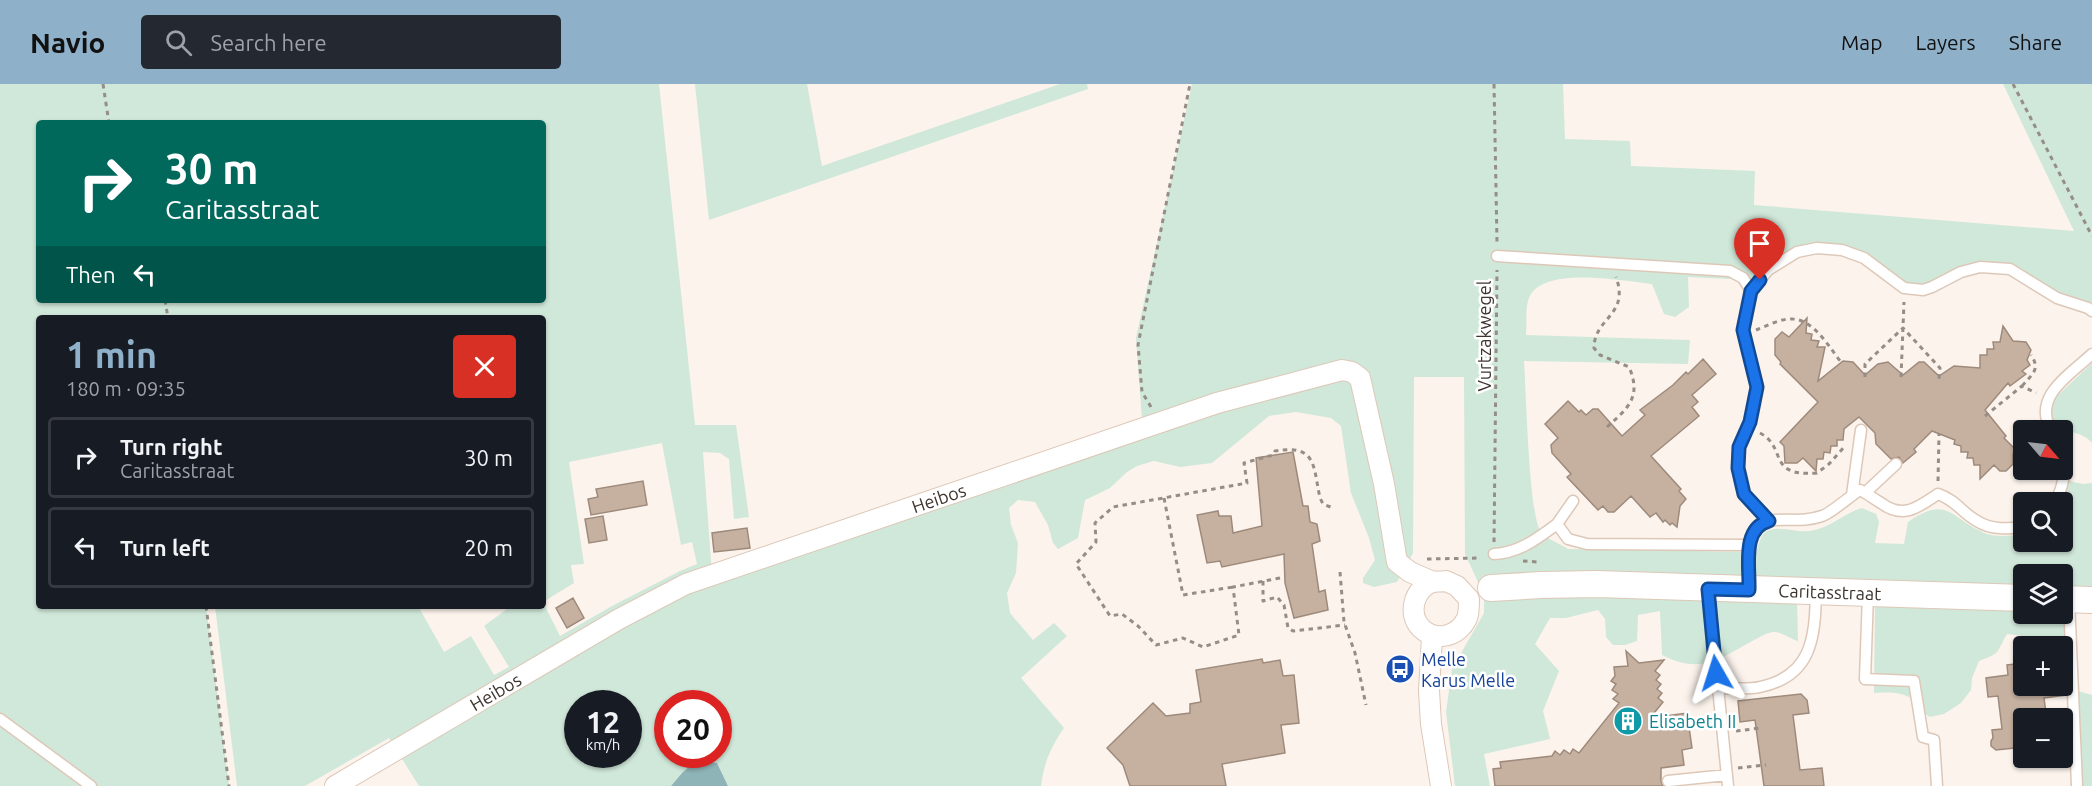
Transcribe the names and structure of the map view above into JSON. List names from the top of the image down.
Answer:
{
  "streets": {
    "street": ["Heibos", "Caritasstraat"],
    "path": ["Vurtzakwegel"]
  },
  "crossings": [
    ["Heibos", "Caritasstraat"]
  ],
  "places": {
    "bus stop": ["Melle Karus Melle"],
    "building": ["Elisabeth II"]
  },
  "north": "bottom right",
  "page": {
    "header": "Navio",
    "search": "Search here",
    "nav": ["Map", "Layers", "Share"],
    "turn": ["30 m", "Caritasstraat"],
    "then": "Then",
    "heading": ["1 min", "180 m · 09:35"],
    "list": [
      {
        "name": "Turn right",
        "note": "Caritasstraat",
        "value": "30 m"
      },
      {
        "name": "Turn left",
        "value": "20 m"
      }
    ],
    "map_buttons": ["+", "−"],
    "speed": "12 km/h",
    "limit": "20"
  }
}
